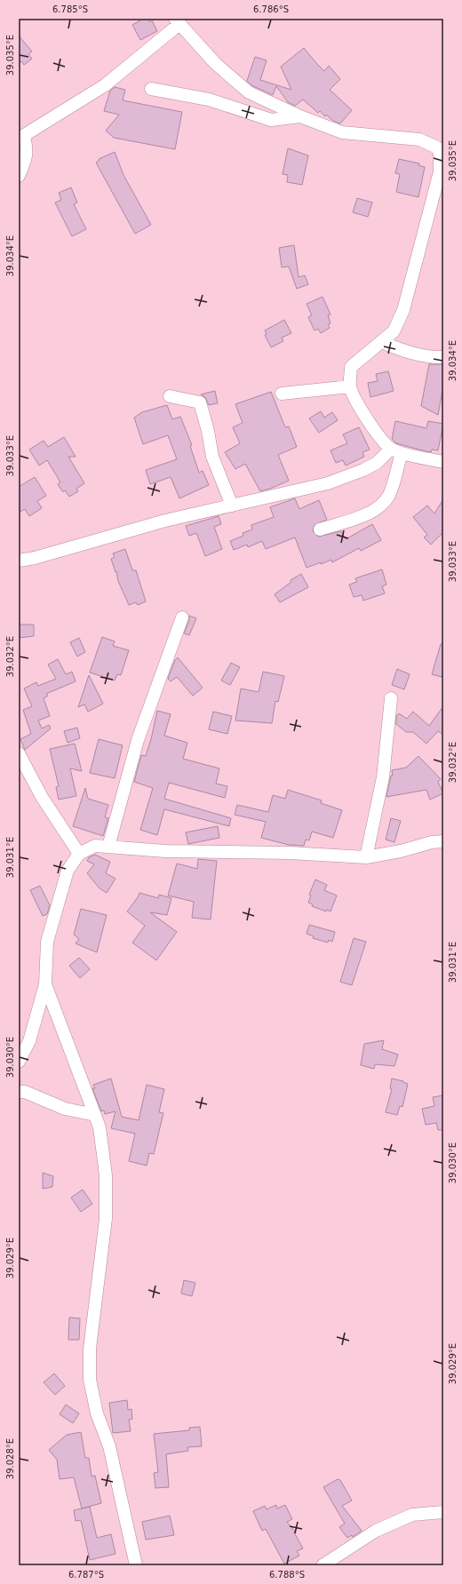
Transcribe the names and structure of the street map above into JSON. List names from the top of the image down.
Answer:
{
  "coordinates": [
    "6.785°S",
    "6.786°S",
    "39.035°E",
    "39.034°E",
    "39.033°E",
    "39.032°E",
    "39.031°E",
    "39.030°E",
    "39.029°E",
    "39.028°E",
    "6.787°S",
    "6.788°S"
  ]
}
